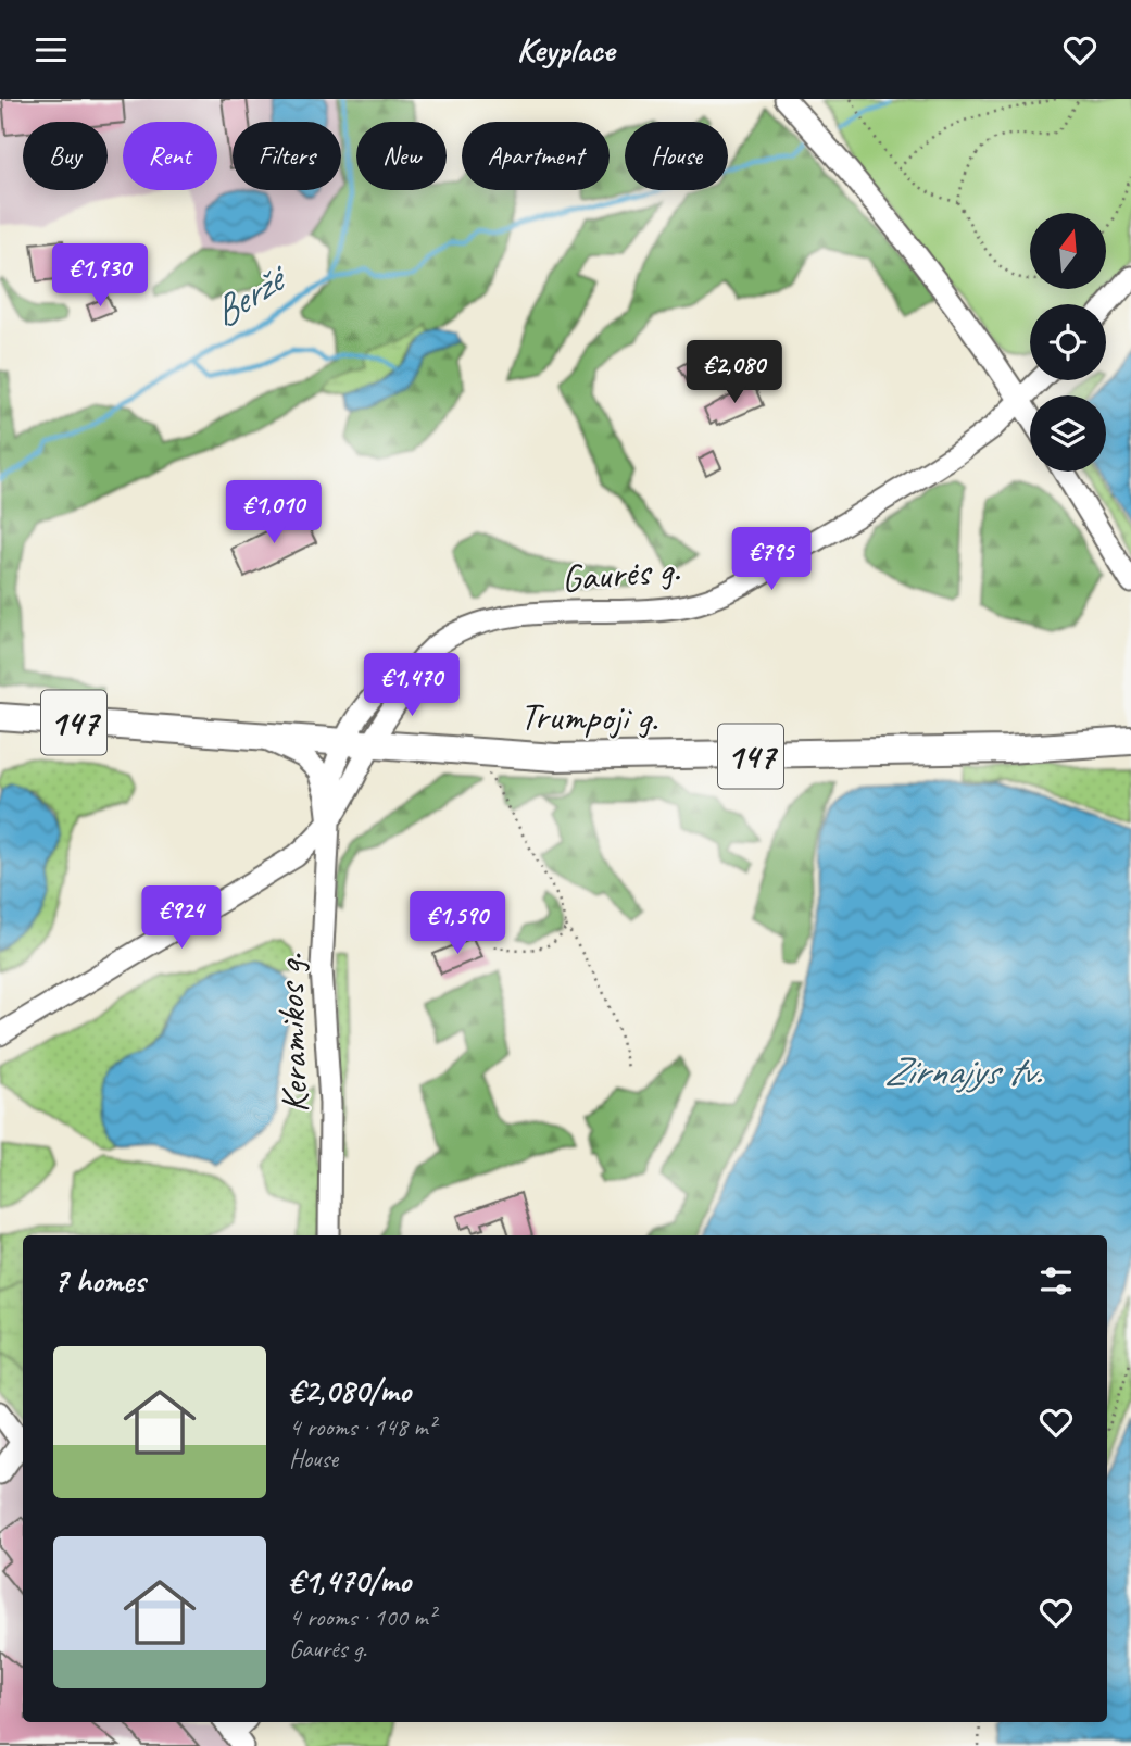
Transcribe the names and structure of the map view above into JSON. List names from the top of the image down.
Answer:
{
  "streets": {
    "main road": ["Trumpoji g.", "147"],
    "street": ["Gaurės g.", "Keramikos g."]
  },
  "crossings": [
    ["Gaurės g.", "Trumpoji g."]
  ],
  "water": ["Beržė", "Zirnajys tv."],
  "north": "top",
  "page": {
    "header": "Keyplace",
    "chip": [
      "Buy",
      "Rent",
      "Filters",
      "New",
      "Apartment",
      "House"
    ],
    "price": [
      "€1,930",
      "€2,080",
      "€1,010",
      "€795",
      "€1,470",
      "€924",
      "€1,590"
    ],
    "heading": "7 homes",
    "list": [
      {
        "name": "€2,080/mo",
        "note": "4 rooms · 148 m² · House"
      },
      {
        "name": "€1,470/mo",
        "note": "4 rooms · 100 m² · Gaurės g."
      }
    ]
  }
}
